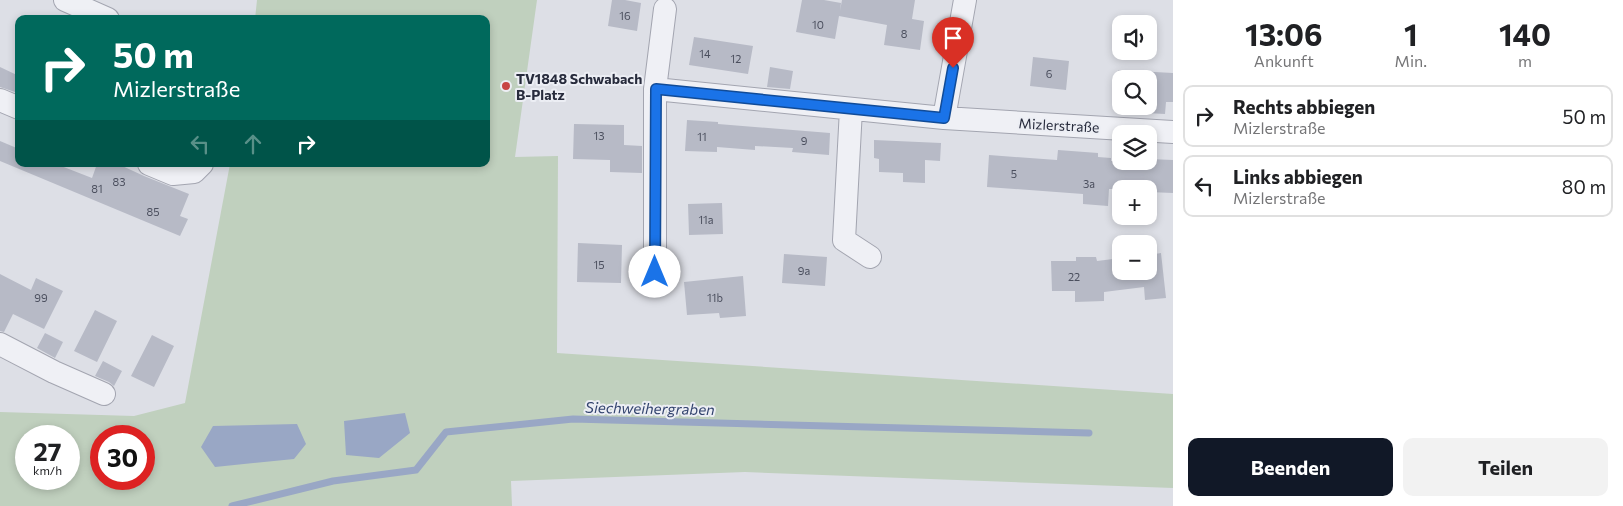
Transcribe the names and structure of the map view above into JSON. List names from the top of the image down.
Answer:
{
  "streets": {
    "street": ["Mizlerstraße"]
  },
  "water": ["Siechweihergraben"],
  "places": ["TV1848 Schwabach B-Platz"],
  "house_numbers": [
    "16",
    "10",
    "8",
    "14",
    "12",
    "6",
    "13",
    "11",
    "9",
    "5",
    "83",
    "3a",
    "81",
    "85",
    "11a",
    "15",
    "9a",
    "22",
    "99",
    "11b"
  ],
  "page": {
    "eta": [
      "13:06",
      "Ankunft",
      "1",
      "Min.",
      "140",
      "m"
    ],
    "map_buttons": ["+", "−"],
    "turn": ["50 m", "Mizlerstraße"],
    "list": [
      {
        "name": "Rechts abbiegen",
        "note": "Mizlerstraße",
        "value": "50 m"
      },
      {
        "name": "Links abbiegen",
        "note": "Mizlerstraße",
        "value": "80 m"
      }
    ],
    "speed": "27 km/h",
    "limit": "30",
    "buttons": ["Beenden", "Teilen"]
  }
}
